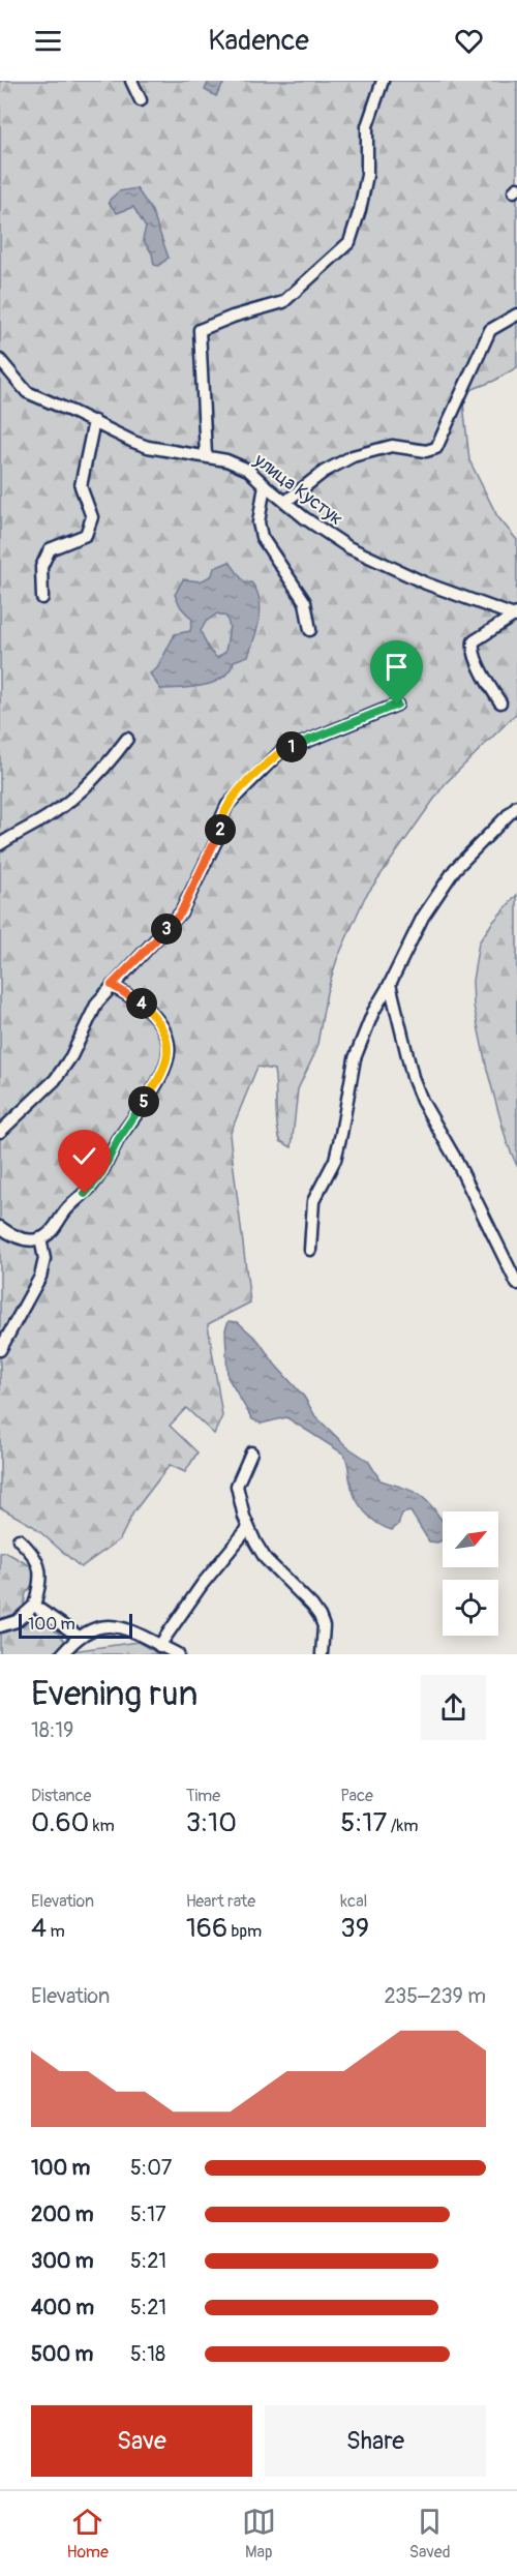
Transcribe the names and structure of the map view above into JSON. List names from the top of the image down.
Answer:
{
  "streets": {
    "street": ["улица Кустук"]
  },
  "scale_bar": "100 m",
  "north": "top right",
  "page": {
    "header": "Kadence",
    "pins": [
      "1",
      "2",
      "3",
      "4",
      "5"
    ],
    "scale": "100 m",
    "heading": ["Evening run", "18:19"],
    "stats": [
      ["Distance", "0.60 km"],
      ["Time", "3:10"],
      ["Pace", "5:17 /km"],
      ["Elevation", "4 m"],
      ["Heart rate", "166 bpm"],
      ["kcal", "39"]
    ],
    "chart": ["Elevation", "235–239 m"],
    "list": [
      {
        "name": "100 m",
        "note": "5:07"
      },
      {
        "name": "200 m",
        "note": "5:17"
      },
      {
        "name": "300 m",
        "note": "5:21"
      },
      {
        "name": "400 m",
        "note": "5:21"
      },
      {
        "name": "500 m",
        "note": "5:18"
      }
    ],
    "buttons": ["Save", "Share"],
    "tabs": ["Home", "Map", "Saved"]
  }
}
